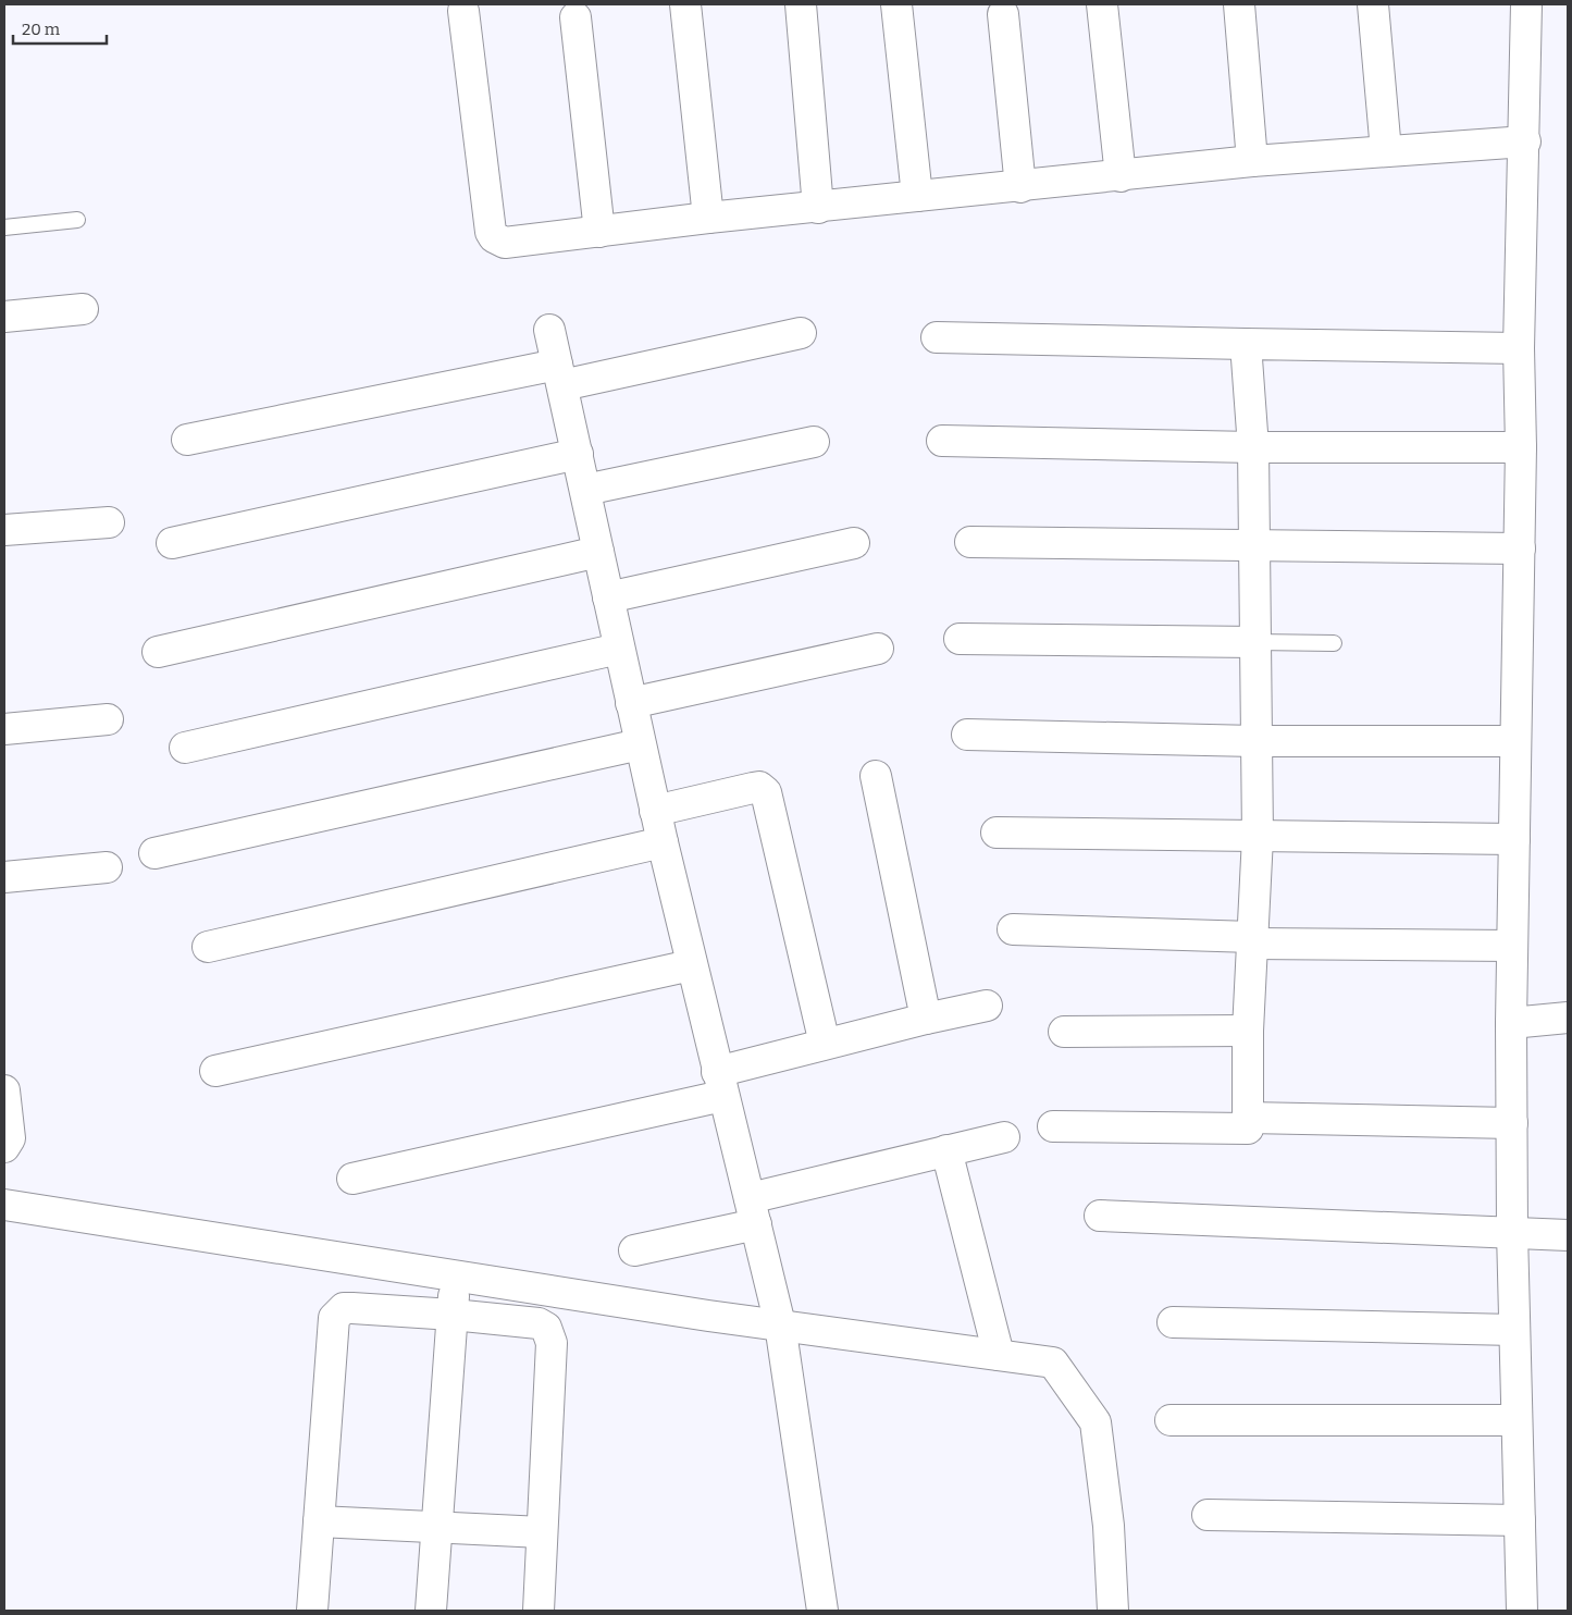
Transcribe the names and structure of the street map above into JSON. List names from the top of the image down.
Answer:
{
  "scale_bar": "20 m"
}
